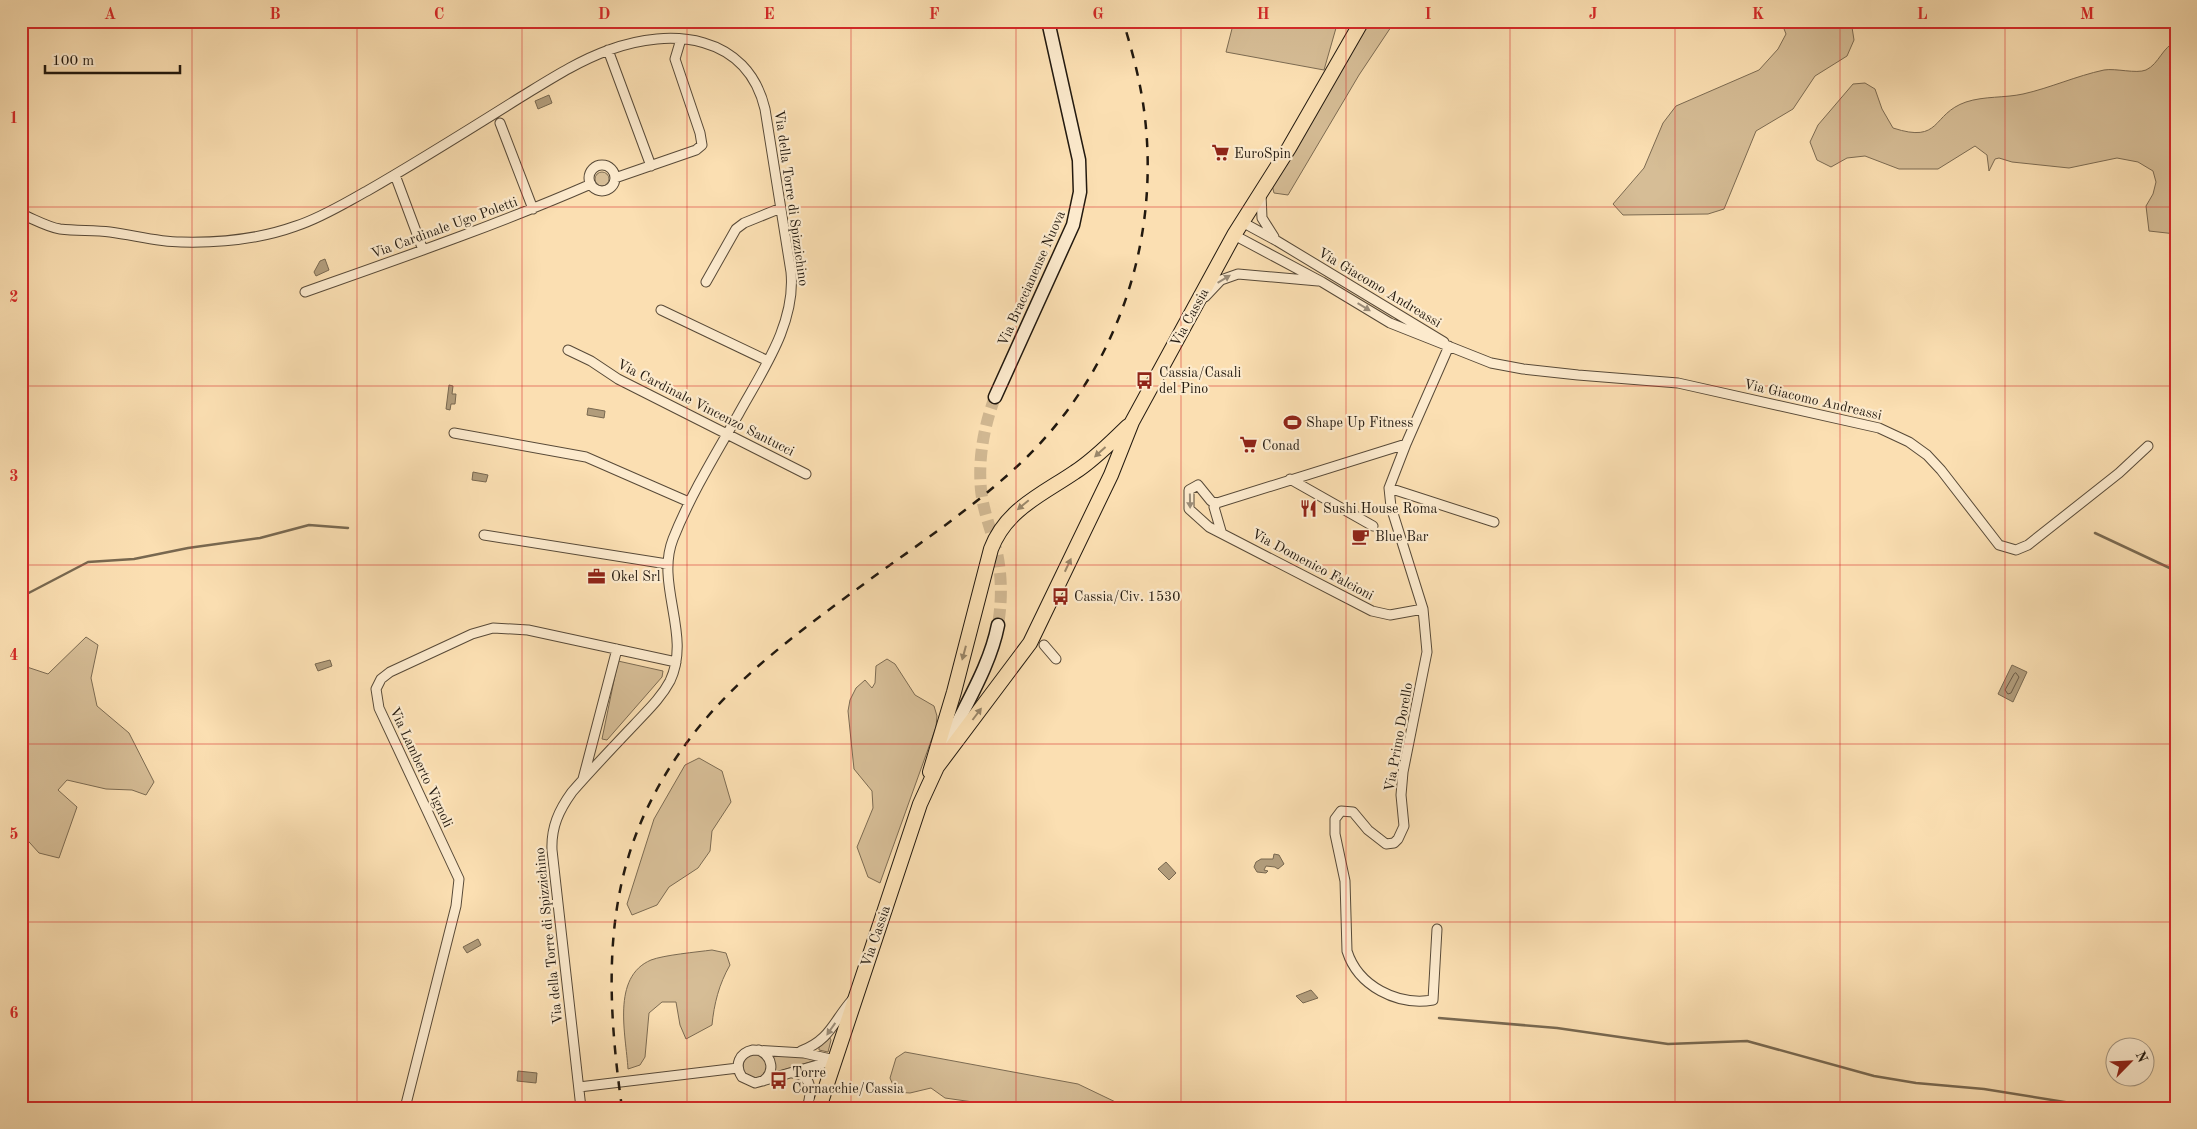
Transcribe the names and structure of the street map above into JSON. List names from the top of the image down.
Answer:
{
  "streets": {
    "main road": ["Via Braccianense Nuova", "Via Cassia"],
    "street": [
      "Via della Torre di Spizzichino",
      "Via Cardinale Ugo Poletti",
      "Via Giacomo Andreassi",
      "Via Cardinale Vincenzo Santucci",
      "Via Domenico Falcioni",
      "Via Primo Dorello",
      "Via Lamberto Vignoli"
    ]
  },
  "crossings": [
    ["Via della Torre di Spizzichino", "Via Cardinale Ugo Poletti"],
    ["Via della Torre di Spizzichino", "Via Cardinale Vincenzo Santucci"],
    ["Via della Torre di Spizzichino", "Via Lamberto Vignoli"],
    ["Via Giacomo Andreassi", "Via Cassia"],
    ["Via Giacomo Andreassi", "Via Primo Dorello"],
    ["Via Domenico Falcioni", "Via Primo Dorello"]
  ],
  "places": {
    "supermarket": ["EuroSpin", "Conad"],
    "bus stop": ["Cassia/Casali del Pino", "Cassia/Civ. 1530", "Torre Cornacchie/Cassia"],
    "sports": ["Shape Up Fitness"],
    "restaurant": ["Sushi House Roma"],
    "cafe": ["Blue Bar"],
    "office": ["Okel Srl"]
  },
  "scale_bar": "100 m",
  "north": "top right",
  "grid": {
    "columns": [
      "A",
      "B",
      "C",
      "D",
      "E",
      "F",
      "G",
      "H",
      "I",
      "J",
      "K",
      "L",
      "M"
    ],
    "rows": [
      "1",
      "2",
      "3",
      "4",
      "5",
      "6"
    ]
  }
}
